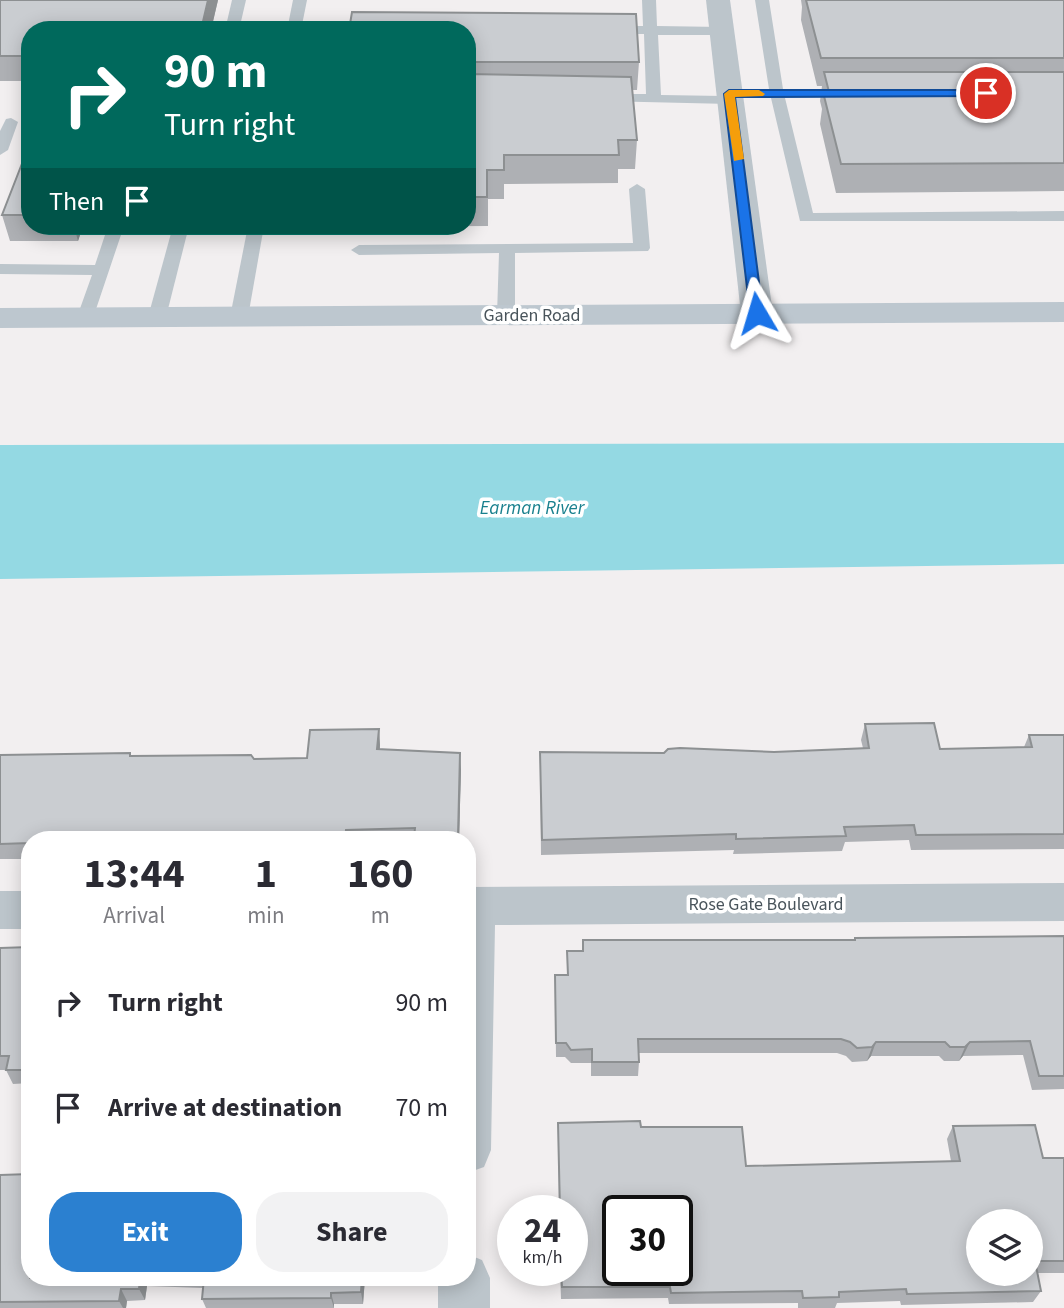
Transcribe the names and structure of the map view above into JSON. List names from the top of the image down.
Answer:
{
  "streets": {
    "street": ["Garden Road", "Rose Gate Boulevard"]
  },
  "water": ["Earman River"],
  "page": {
    "turn": ["90 m", "Turn right"],
    "then": "Then",
    "eta": [
      "13:44",
      "Arrival",
      "1",
      "min",
      "160",
      "m"
    ],
    "list": [
      {
        "name": "Turn right",
        "value": "90 m"
      },
      {
        "name": "Arrive at destination",
        "value": "70 m"
      }
    ],
    "buttons": ["Exit", "Share"],
    "speed": "24 km/h",
    "limit": "30"
  }
}
